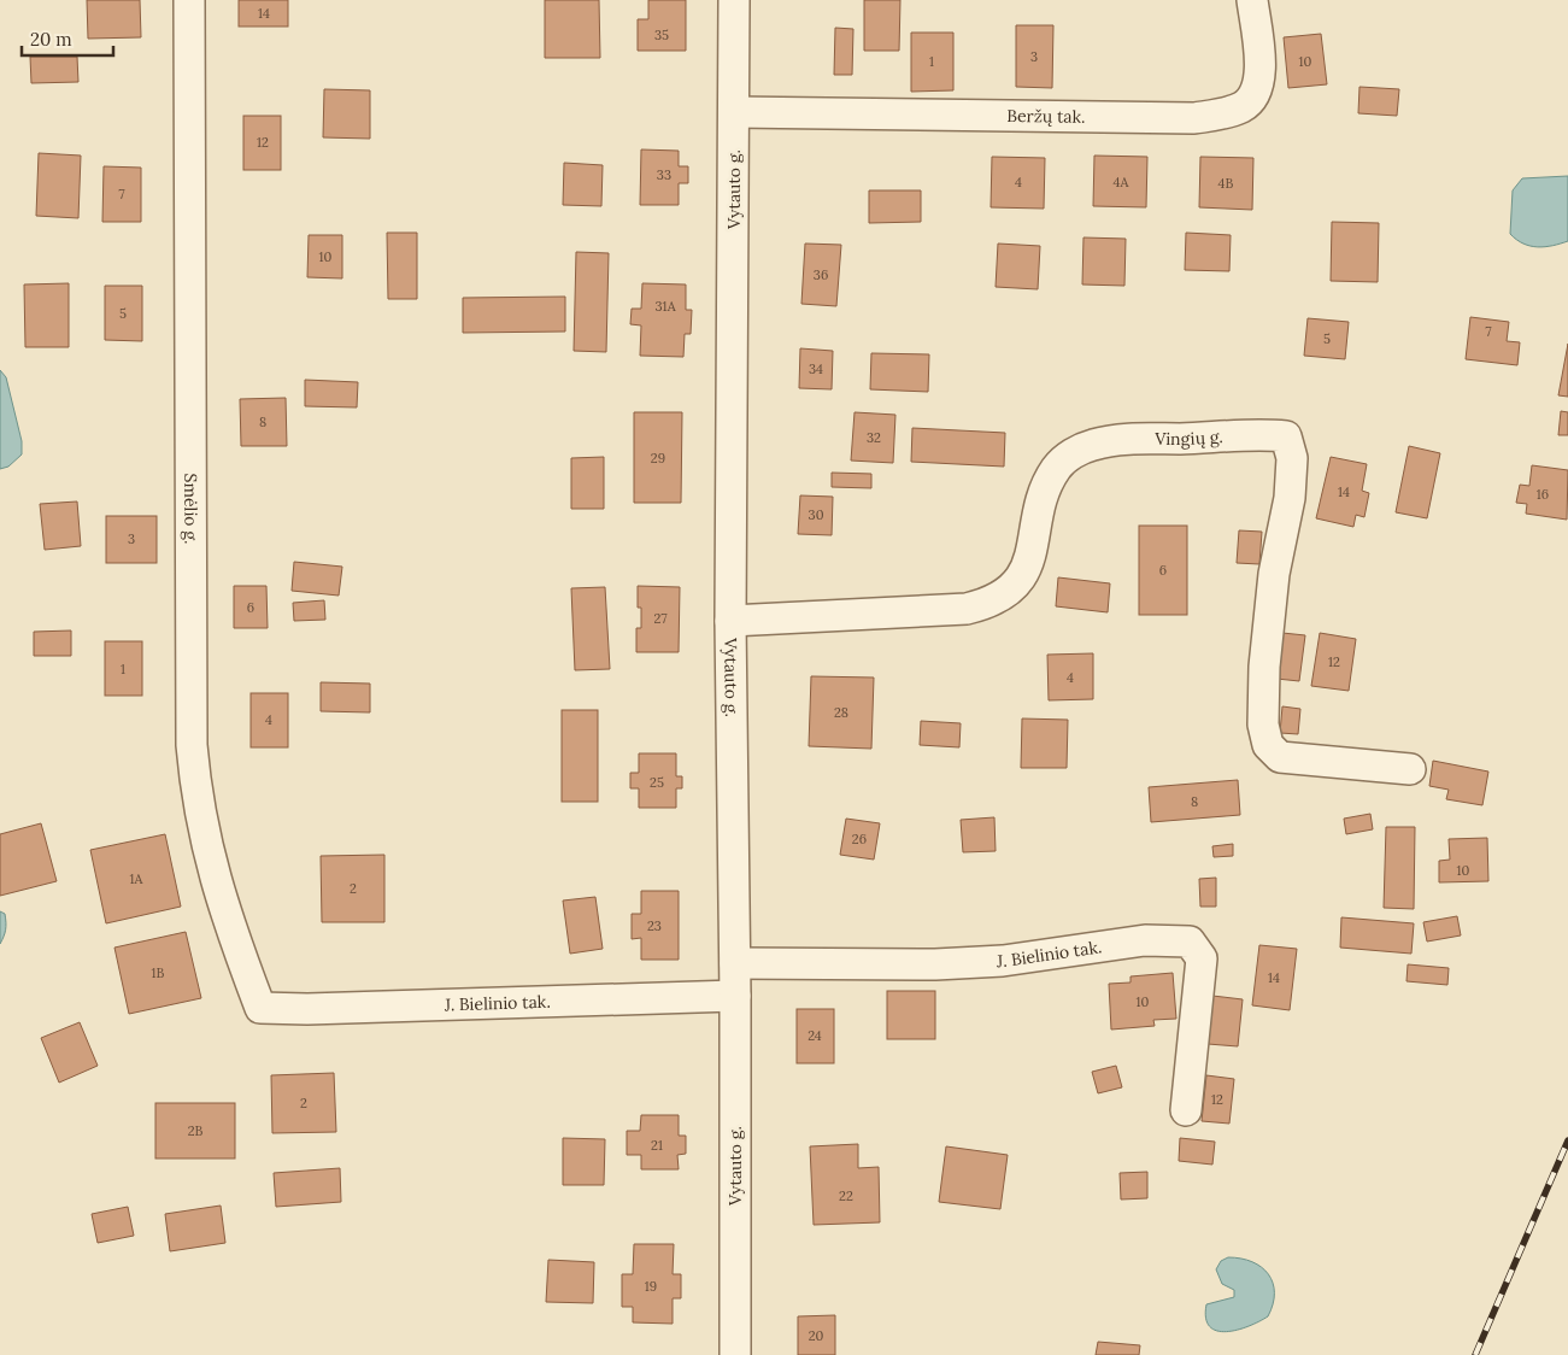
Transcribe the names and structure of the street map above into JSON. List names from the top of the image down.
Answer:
{
  "streets": {
    "street": [
      "Beržų tak.",
      "Vytauto g.",
      "Vingių g.",
      "Smėlio g.",
      "J. Bielinio tak."
    ]
  },
  "crossings": [
    ["Beržų tak.", "Vytauto g."],
    ["Vytauto g.", "Vingių g."],
    ["Vytauto g.", "J. Bielinio tak."],
    ["Smėlio g.", "J. Bielinio tak."]
  ],
  "house_numbers": [
    "14",
    "35",
    "3",
    "1",
    "10",
    "12",
    "33",
    "4",
    "4A",
    "4B",
    "7",
    "10",
    "36",
    "31A",
    "5",
    "7",
    "5",
    "34",
    "8",
    "32",
    "29",
    "14",
    "16",
    "30",
    "3",
    "6",
    "6",
    "27",
    "12",
    "1",
    "4",
    "28",
    "4",
    "25",
    "8",
    "26",
    "10",
    "1A",
    "2",
    "23",
    "1B",
    "14",
    "10",
    "24",
    "12",
    "2",
    "2B",
    "21",
    "22",
    "19",
    "20"
  ],
  "scale_bar": "20 m"
}
